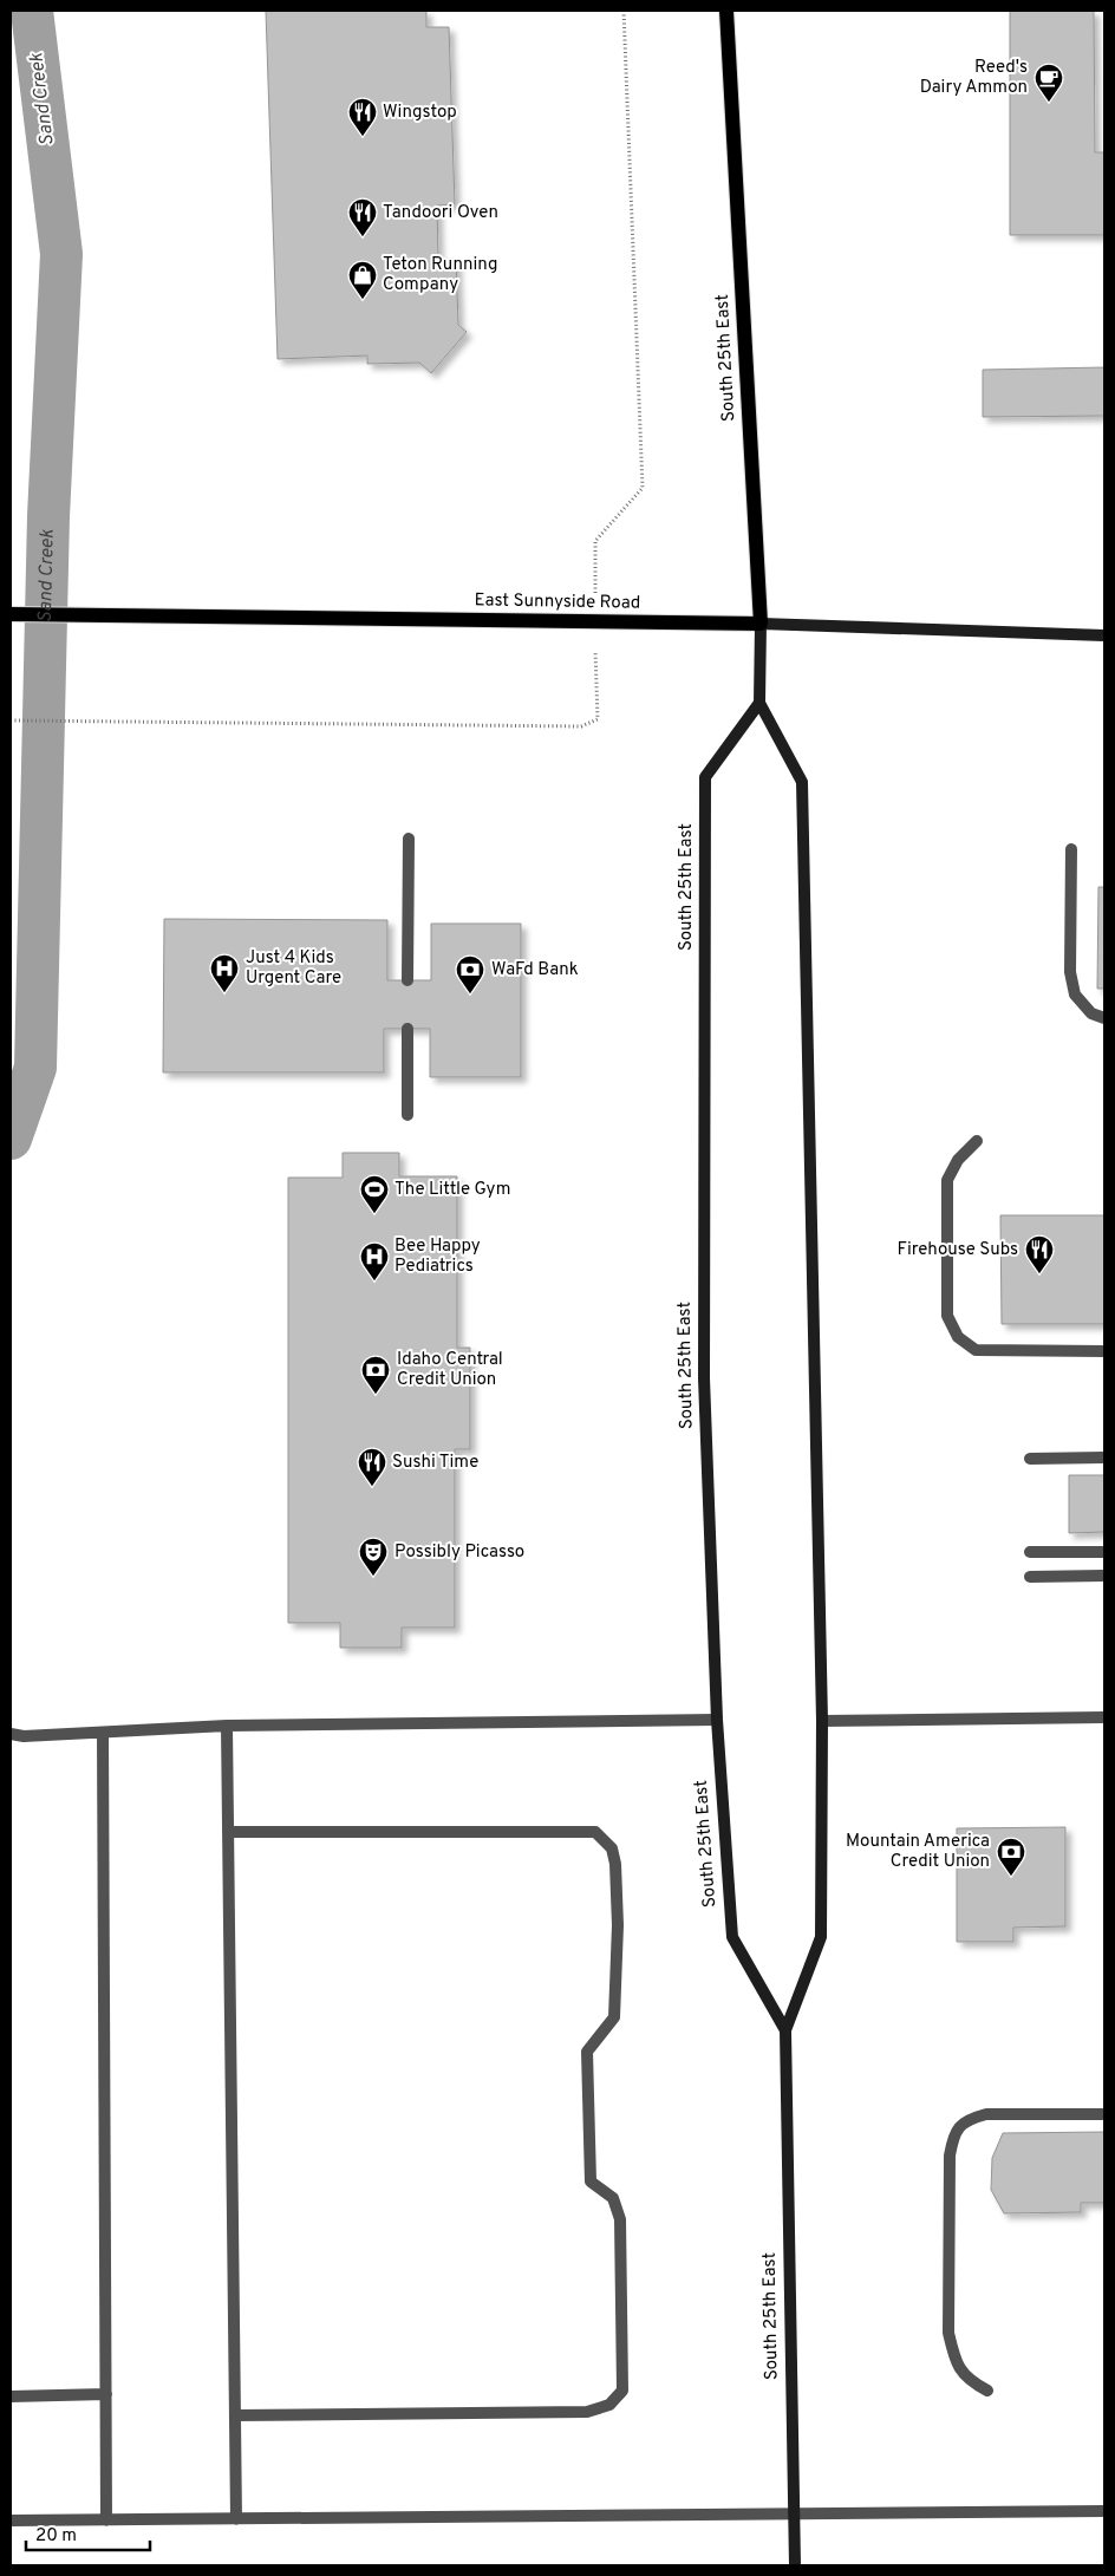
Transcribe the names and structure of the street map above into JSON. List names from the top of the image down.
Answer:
{
  "streets": {
    "main road": ["South 25th East", "East Sunnyside Road"]
  },
  "crossings": [
    ["South 25th East", "East Sunnyside Road"]
  ],
  "water": ["Sand Creek"],
  "places": {
    "cafe": ["Reed's Dairy Ammon"],
    "restaurant": [
      "Wingstop",
      "Tandoori Oven",
      "Firehouse Subs",
      "Sushi Time"
    ],
    "shop": ["Teton Running Company"],
    "hospital": ["Just 4 Kids Urgent Care", "Bee Happy Pediatrics"],
    "bank": ["WaFd Bank", "Idaho Central Credit Union", "Mountain America Credit Union"],
    "sports": ["The Little Gym"],
    "theatre": ["Possibly Picasso"]
  },
  "scale_bar": "20 m"
}
